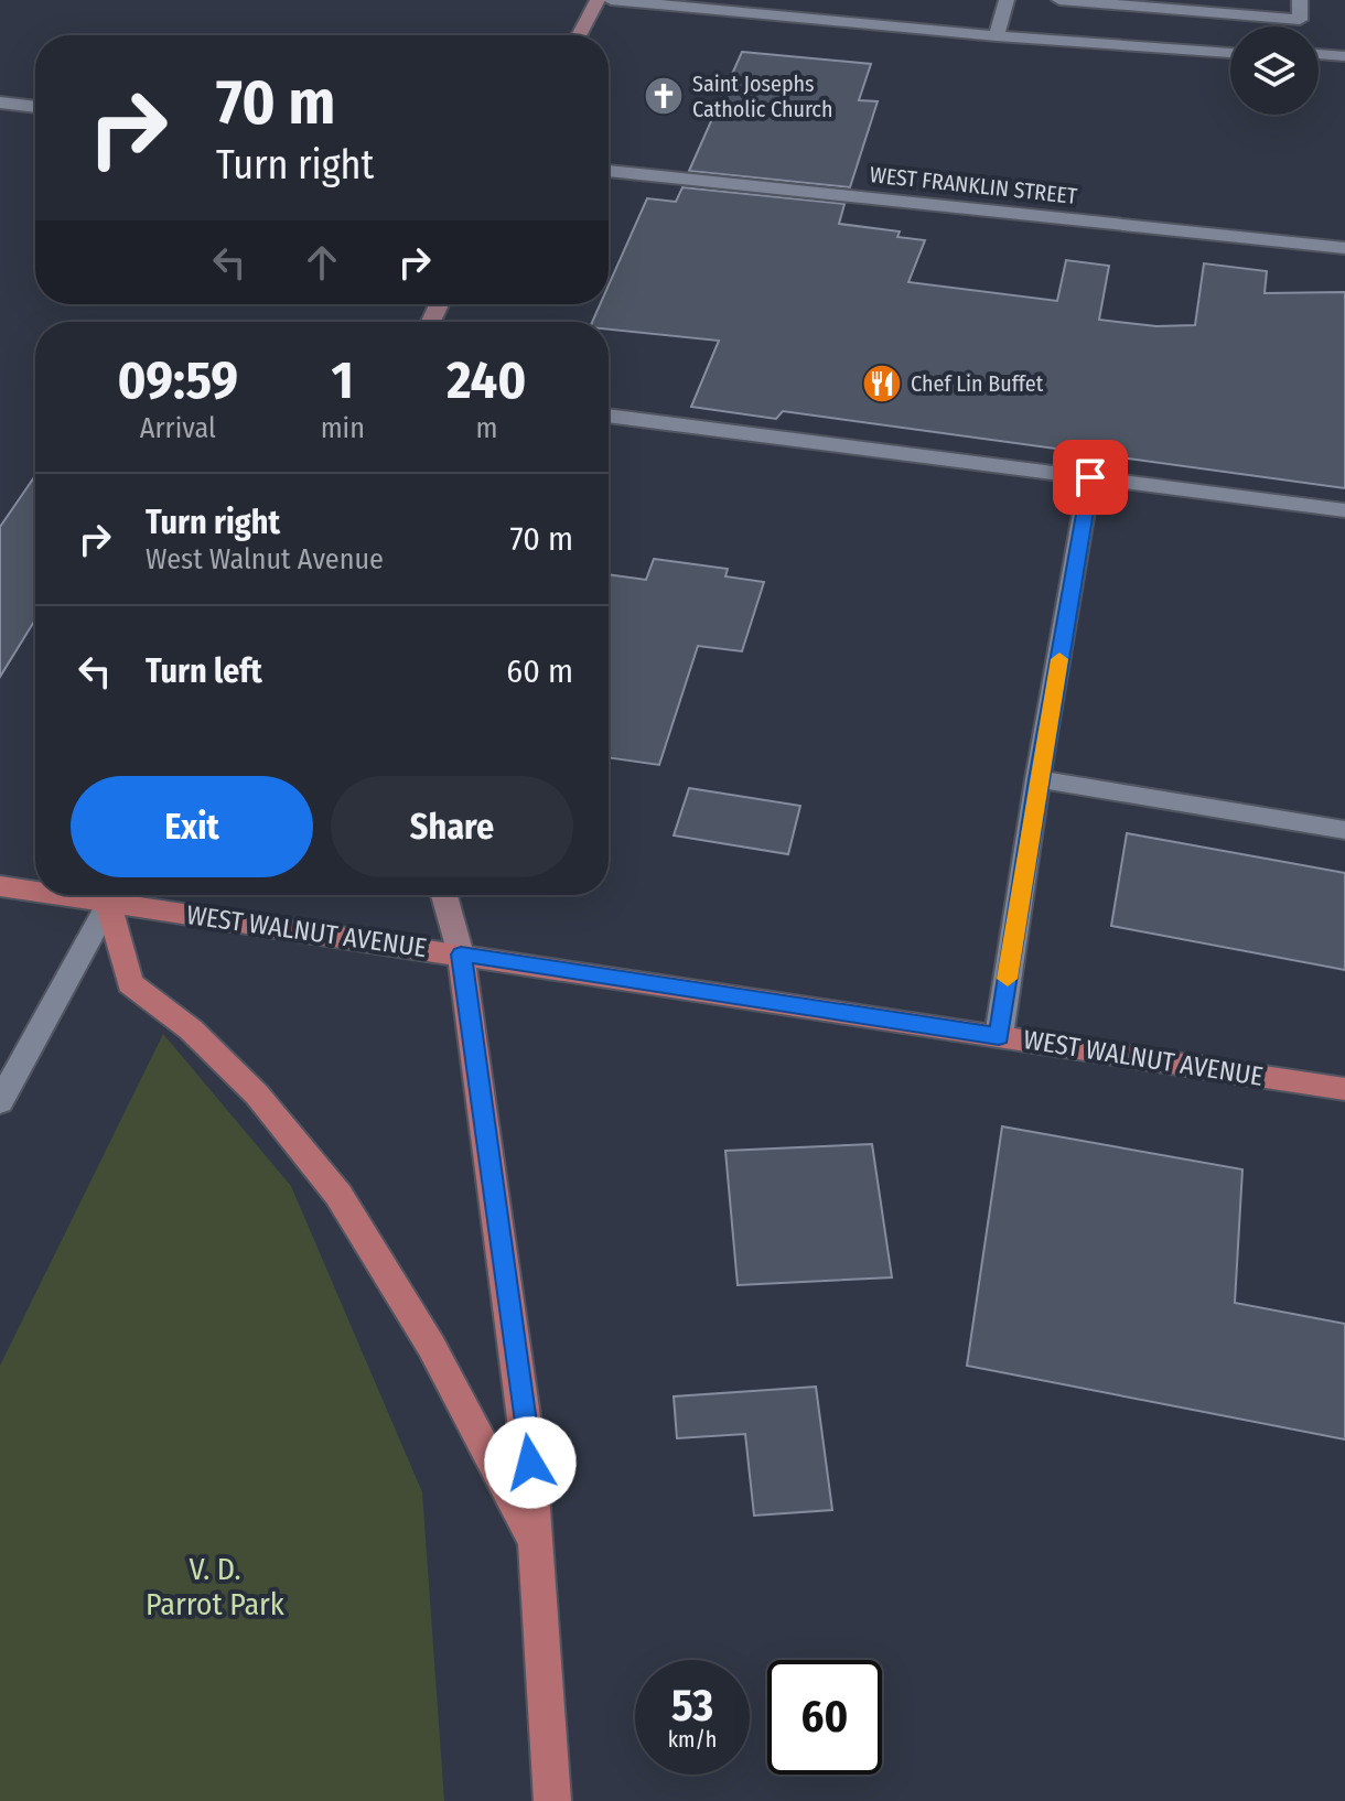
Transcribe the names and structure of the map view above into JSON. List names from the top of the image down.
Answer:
{
  "streets": {
    "main road": ["WEST WALNUT AVENUE"],
    "street": ["WEST FRANKLIN STREET"]
  },
  "parks": ["V. D. Parrot Park"],
  "places": {
    "church": ["Saint Josephs Catholic Church"],
    "restaurant": ["Chef Lin Buffet"]
  },
  "page": {
    "turn": ["70 m", "Turn right"],
    "eta": [
      "09:59",
      "Arrival",
      "1",
      "min",
      "240",
      "m"
    ],
    "list": [
      {
        "name": "Turn right",
        "note": "West Walnut Avenue",
        "value": "70 m"
      },
      {
        "name": "Turn left",
        "value": "60 m"
      }
    ],
    "buttons": ["Exit", "Share"],
    "speed": "53 km/h",
    "limit": "60"
  }
}
